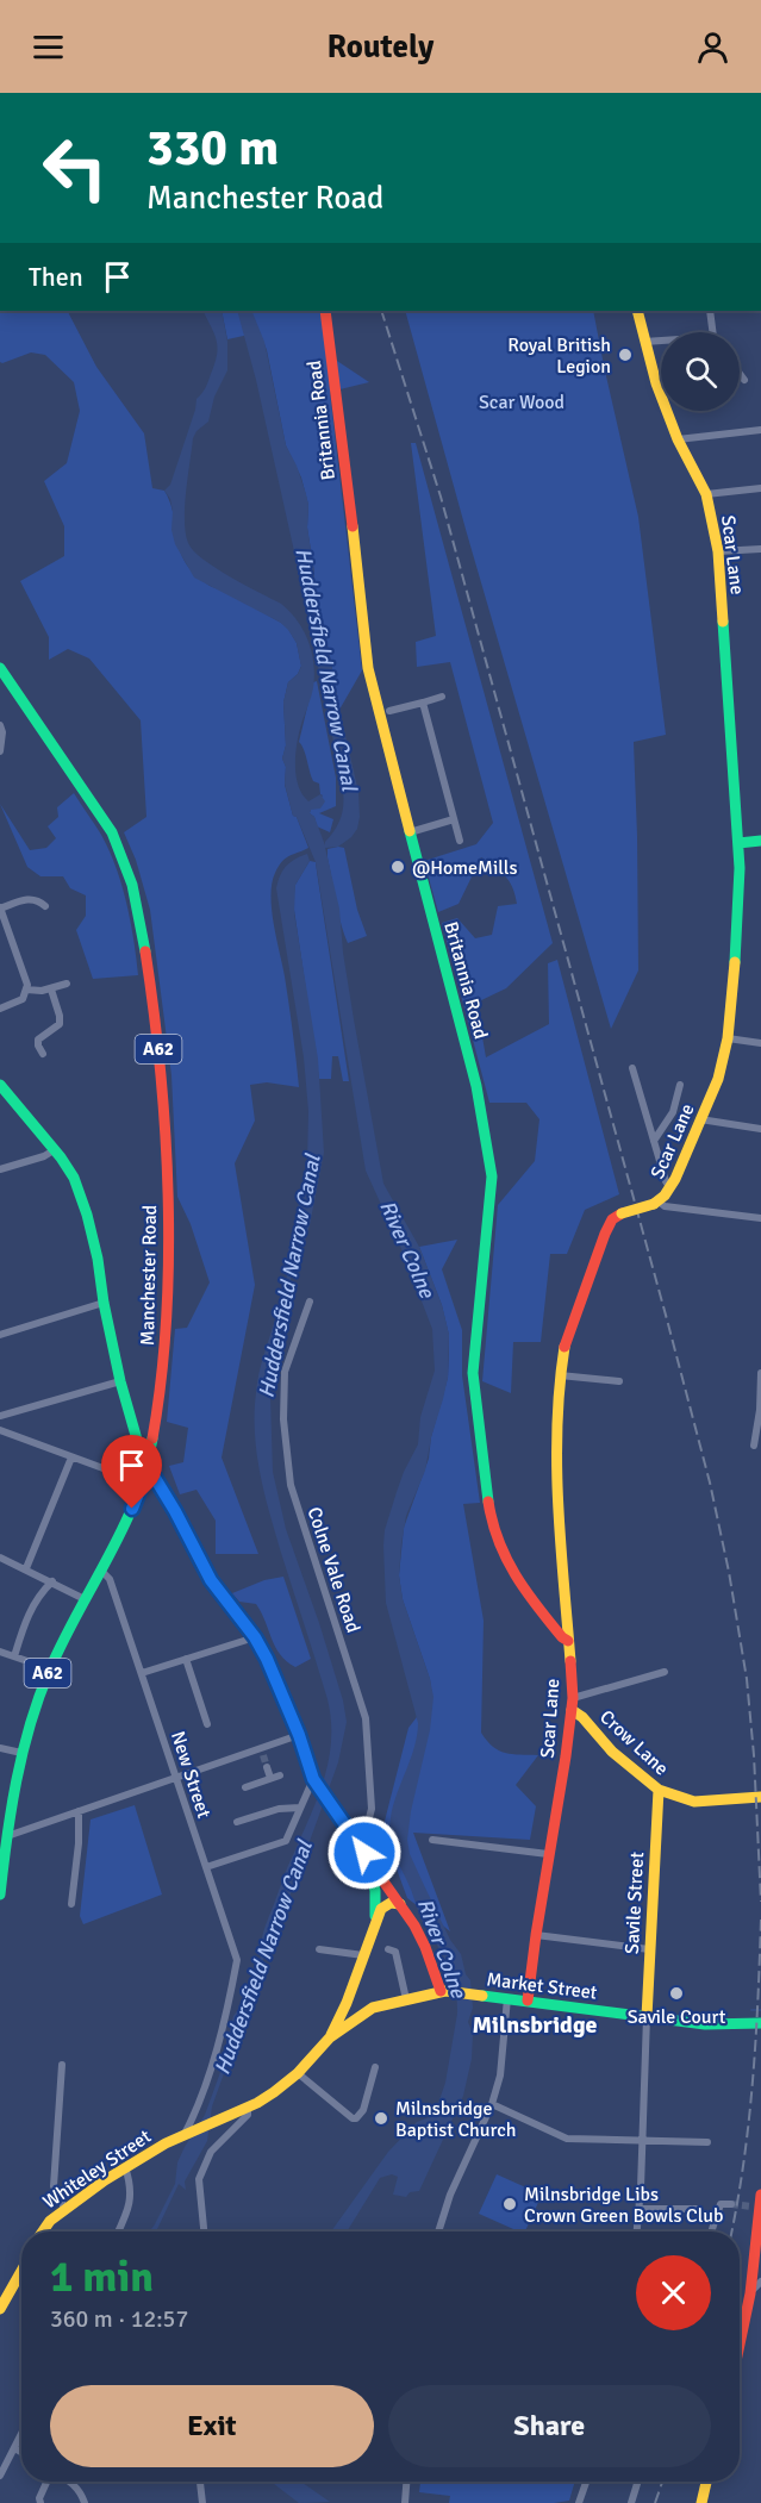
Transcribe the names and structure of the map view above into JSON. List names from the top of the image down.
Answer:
{
  "streets": {
    "main road": [
      "Britannia Road",
      "Scar Lane",
      "A62",
      "Manchester Road",
      "Crow Lane",
      "Savile Street",
      "Market Street",
      "Whiteley Street"
    ],
    "street": ["Colne Vale Road", "New Street"]
  },
  "crossings": [
    ["Britannia Road", "Scar Lane"],
    ["Scar Lane", "Crow Lane"],
    ["Scar Lane", "Market Street"],
    ["Manchester Road", "New Street"],
    ["Crow Lane", "Savile Street"],
    ["New Street", "Whiteley Street"],
    ["Savile Street", "Market Street"],
    ["Market Street", "Whiteley Street"]
  ],
  "districts": ["Milnsbridge"],
  "water": ["Huddersfield Narrow Canal", "River Colne"],
  "parks": ["Scar Wood"],
  "places": [
    "Royal British Legion",
    "@HomeMills",
    "Savile Court",
    "Milnsbridge Baptist Church",
    "Milnsbridge Libs Crown Green Bowls Club"
  ],
  "page": {
    "header": "Routely",
    "turn": ["330 m", "Manchester Road"],
    "then": "Then",
    "heading": ["1 min", "360 m · 12:57"],
    "buttons": ["Exit", "Share"]
  }
}
